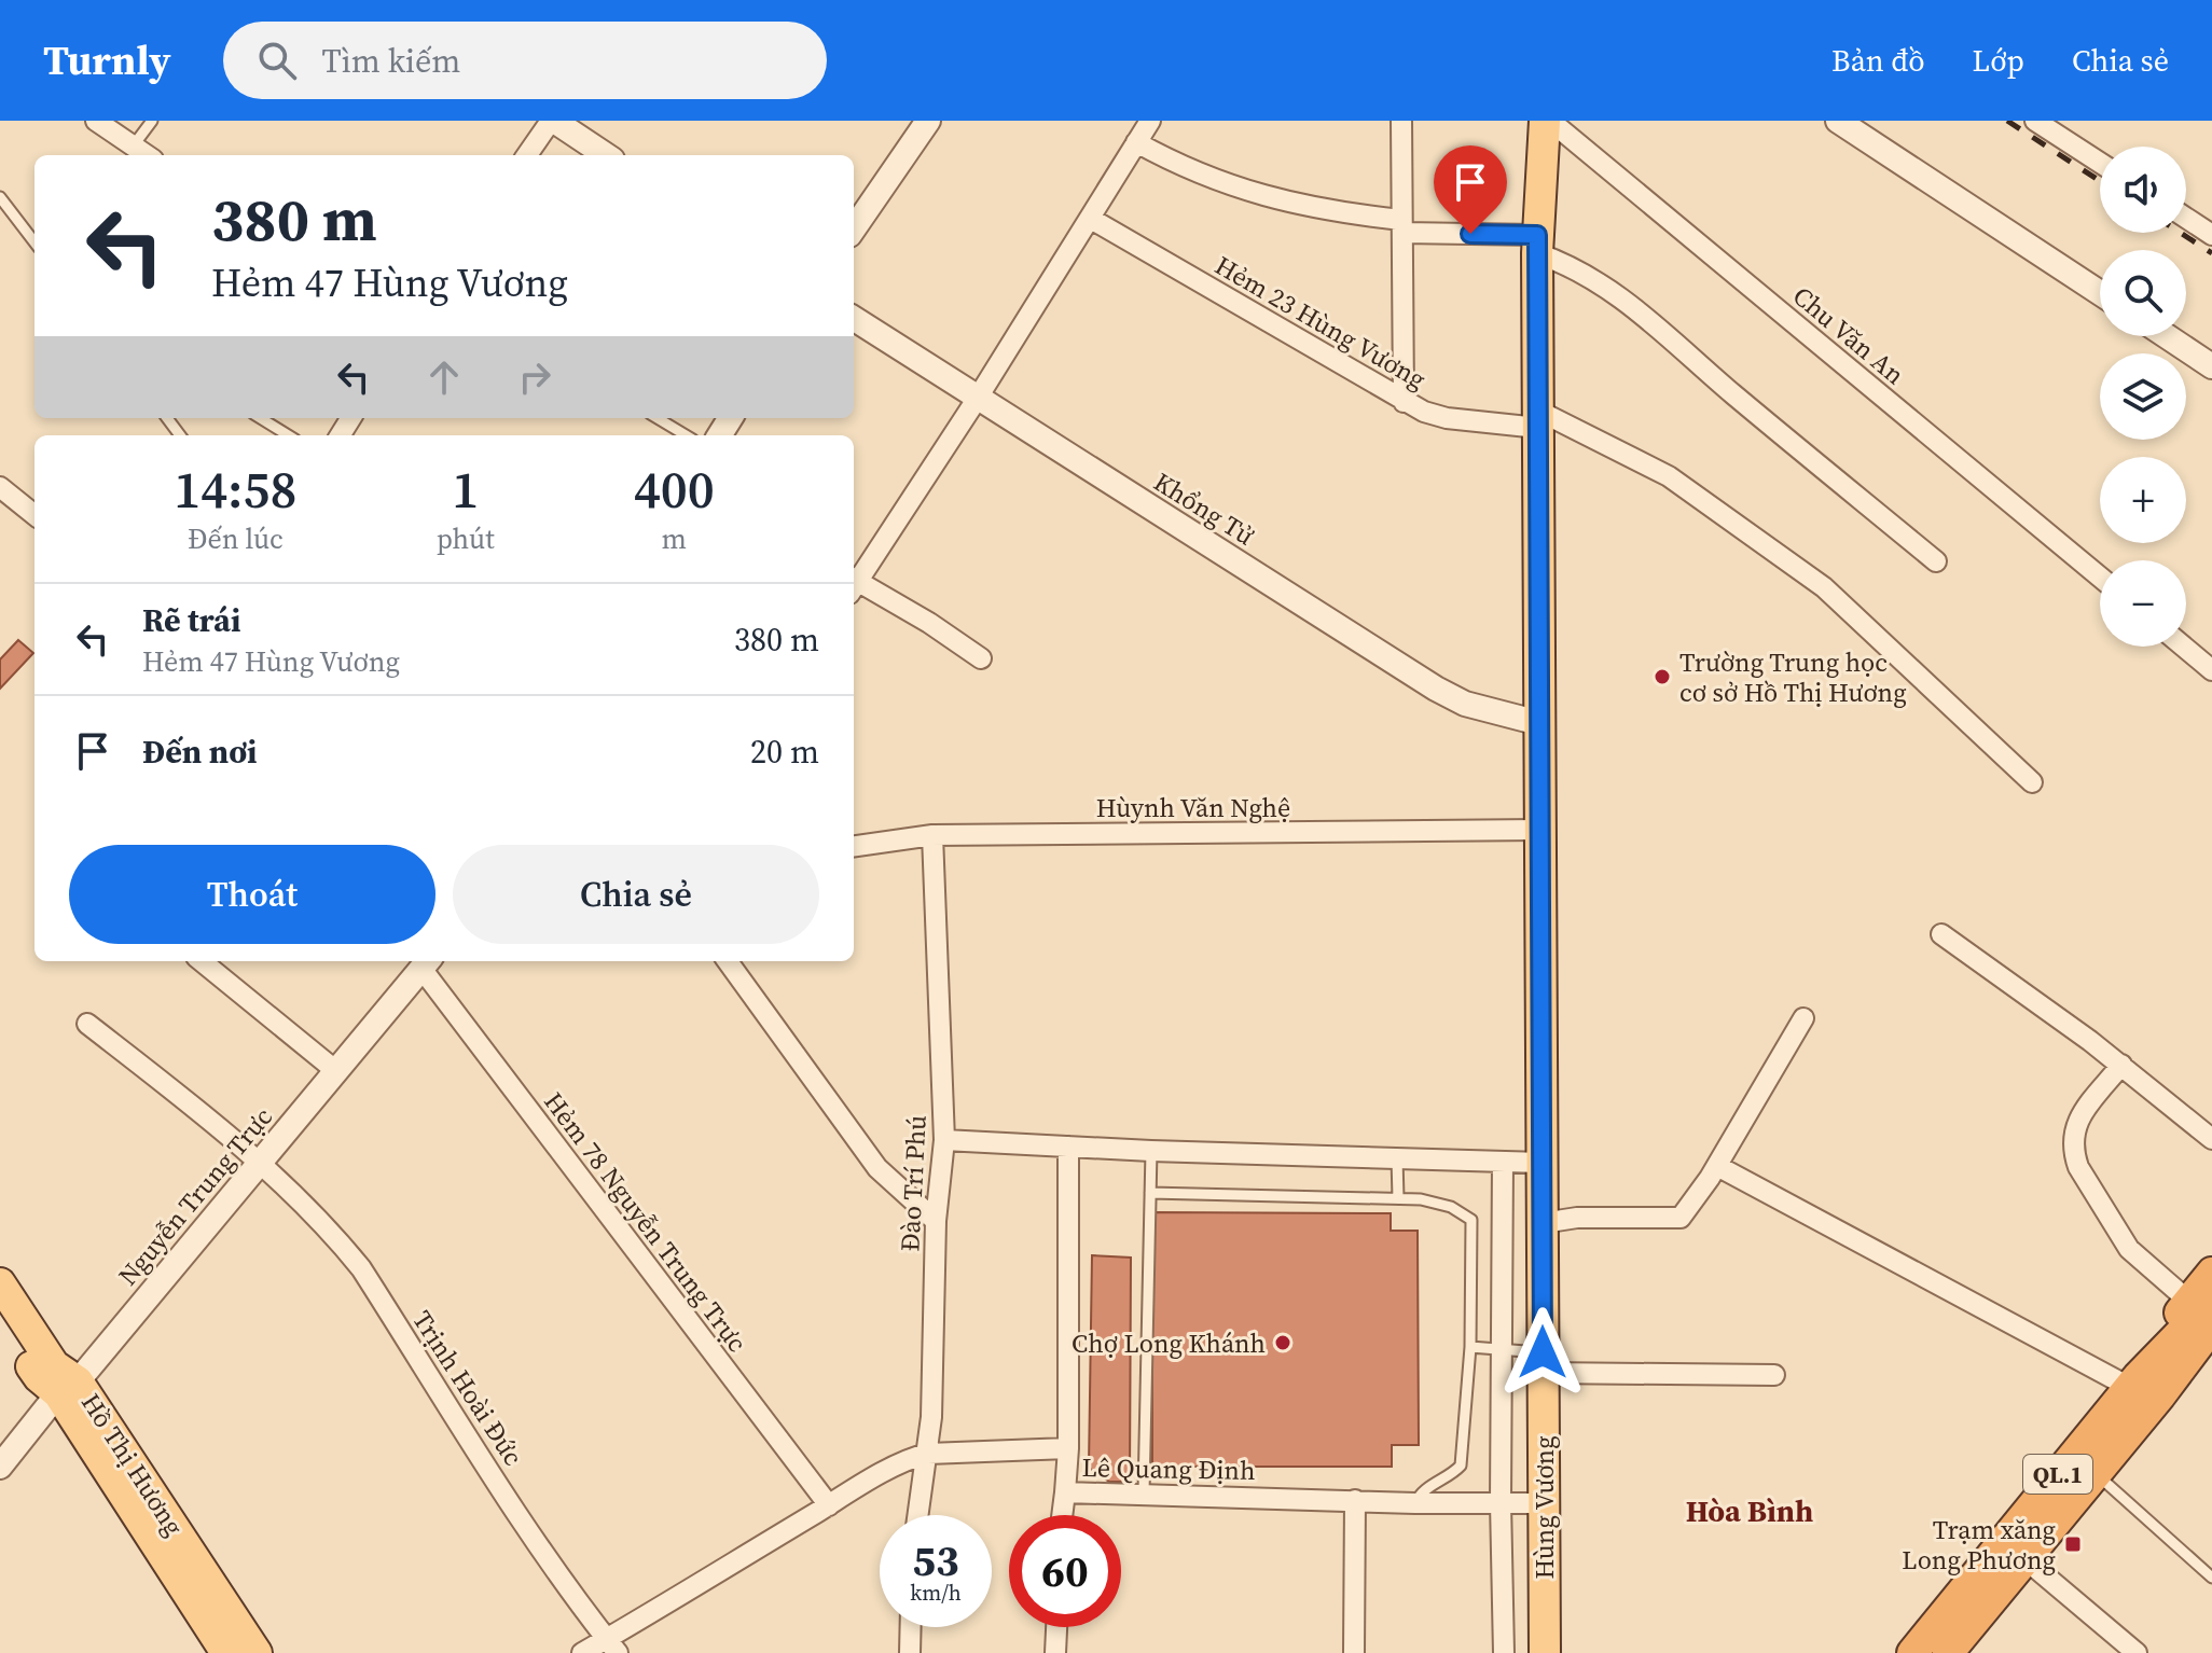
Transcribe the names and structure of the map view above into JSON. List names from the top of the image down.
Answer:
{
  "streets": {
    "highway": ["QL.1"],
    "main road": ["Hồ Thị Hương", "Hùng Vương"],
    "street": [
      "Hẻm 23 Hùng Vương",
      "Chu Văn An",
      "Khổng Tử",
      "Hùynh Văn Nghệ",
      "Đào Trí Phú",
      "Nguyễn Trung Trực",
      "Hẻm 78 Nguyễn Trung Trực",
      "Trịnh Hoài Đức",
      "Lê Quang Định"
    ]
  },
  "crossings": [
    ["Hẻm 23 Hùng Vương", "Hùng Vương"],
    ["Chu Văn An", "Hùng Vương"],
    ["Khổng Tử", "Hùng Vương"],
    ["Hùynh Văn Nghệ", "Đào Trí Phú"],
    ["Hùynh Văn Nghệ", "Hùng Vương"],
    ["Đào Trí Phú", "Lê Quang Định"],
    ["Nguyễn Trung Trực", "Hẻm 78 Nguyễn Trung Trực"],
    ["Nguyễn Trung Trực", "Trịnh Hoài Đức"],
    ["Nguyễn Trung Trực", "Hồ Thị Hương"],
    ["Hẻm 78 Nguyễn Trung Trực", "Lê Quang Định"],
    ["Trịnh Hoài Đức", "Lê Quang Định"],
    ["Lê Quang Định", "Hùng Vương"]
  ],
  "districts": ["Hòa Bình"],
  "places": {
    "other": ["Trường Trung học cơ sở Hồ Thị Hương", "Chợ Long Khánh"],
    "transit": ["Trạm xăng Long Phương"]
  },
  "page": {
    "header": "Turnly",
    "search": "Tìm kiếm",
    "nav": ["Bản đồ", "Lớp", "Chia sẻ"],
    "map_buttons": ["+", "−"],
    "turn": ["380 m", "Hẻm 47 Hùng Vương"],
    "eta": [
      "14:58",
      "Đến lúc",
      "1",
      "phút",
      "400",
      "m"
    ],
    "list": [
      {
        "name": "Rẽ trái",
        "note": "Hẻm 47 Hùng Vương",
        "value": "380 m"
      },
      {
        "name": "Đến nơi",
        "value": "20 m"
      }
    ],
    "buttons": ["Thoát", "Chia sẻ"],
    "speed": "53 km/h",
    "limit": "60"
  }
}
